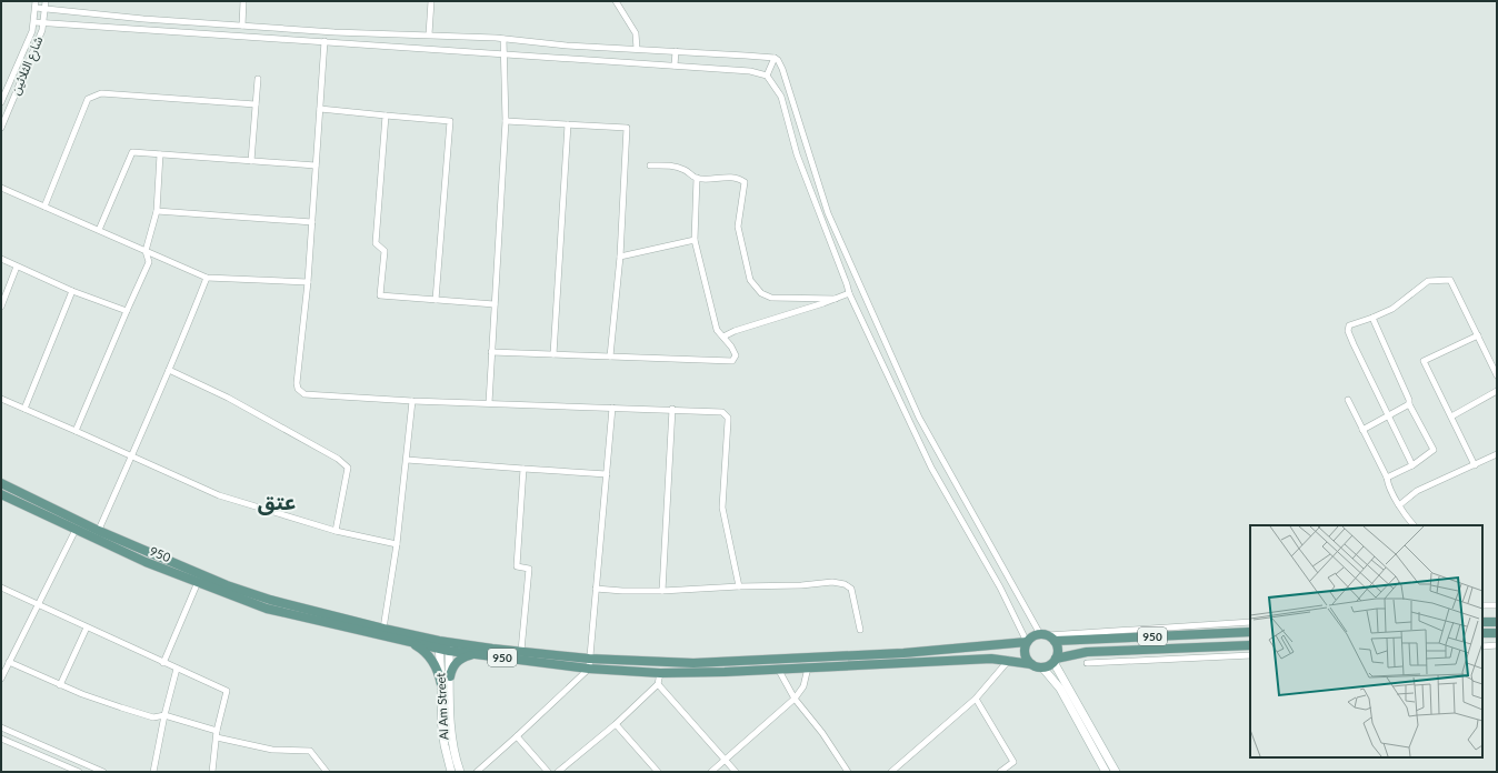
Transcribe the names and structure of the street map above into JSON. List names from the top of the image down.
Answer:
{
  "streets": {
    "main road": ["950", "Al Am Street"],
    "street": ["شارع الثلاثين"]
  },
  "crossings": [
    ["950", "Al Am Street"]
  ],
  "districts": ["عتق"]
}
